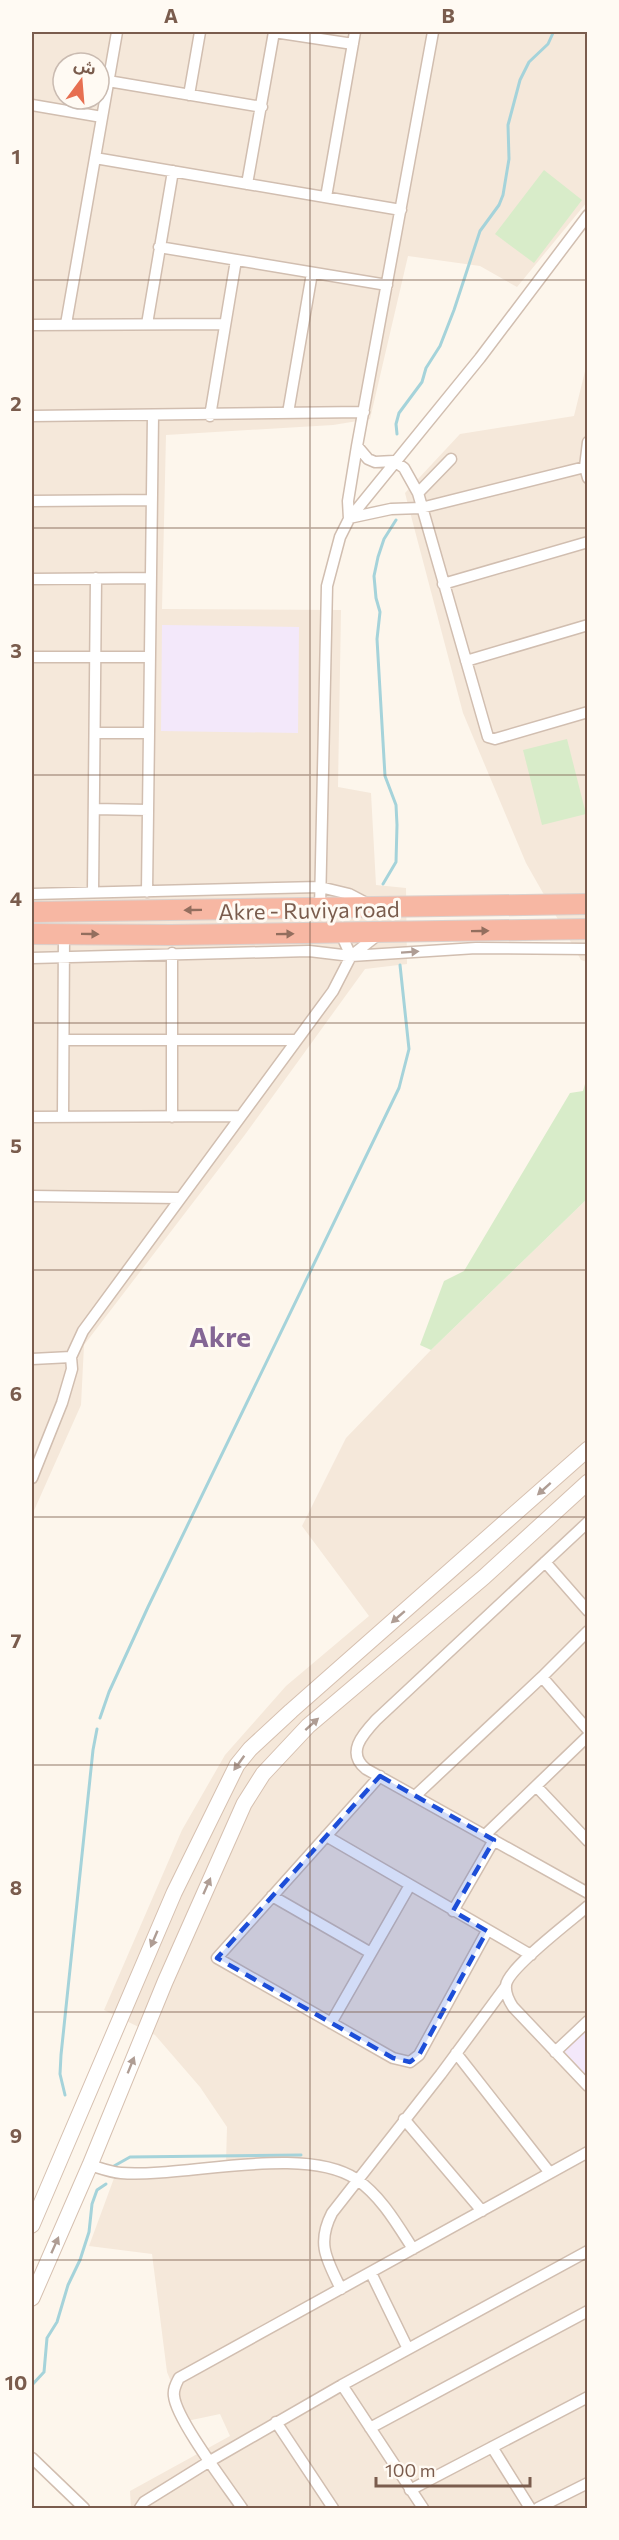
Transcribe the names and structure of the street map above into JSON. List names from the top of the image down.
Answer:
{
  "streets": {
    "highway": ["Akre - Ruviya road"]
  },
  "districts": ["Akre"],
  "scale_bar": "100 m",
  "north": "top",
  "grid": {
    "columns": ["A", "B"],
    "rows": [
      "1",
      "2",
      "3",
      "4",
      "5",
      "6",
      "7",
      "8",
      "9",
      "10"
    ]
  }
}
